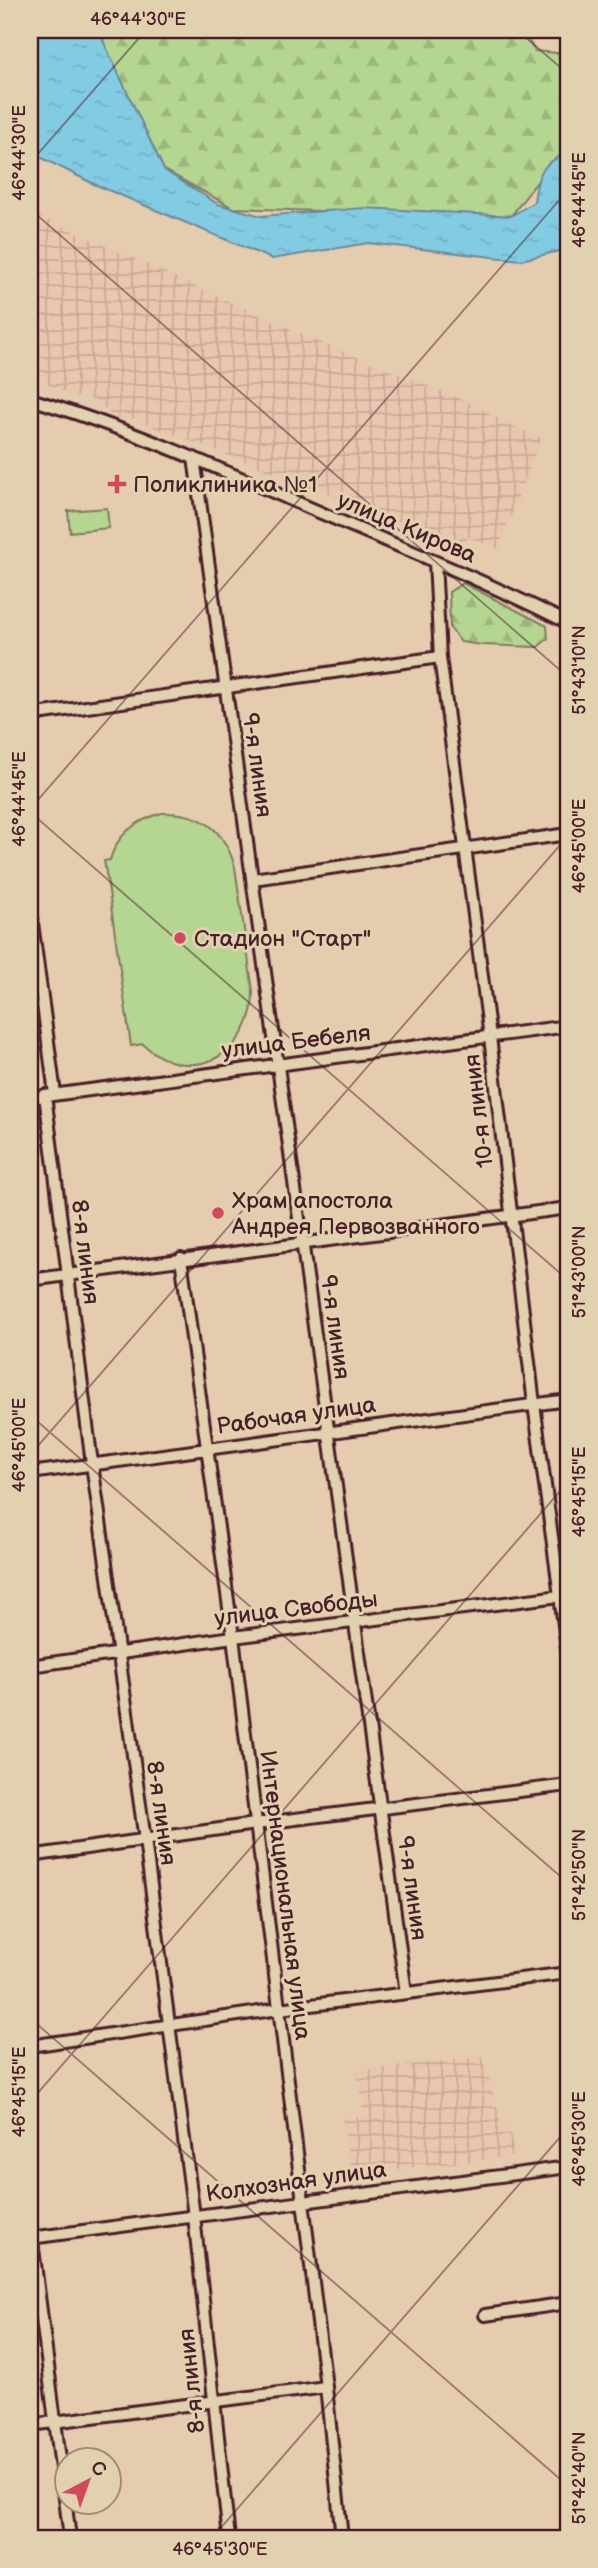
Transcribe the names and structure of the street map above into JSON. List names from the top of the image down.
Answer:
{
  "streets": {
    "street": [
      "улица Кирова",
      "9-я линия",
      "улица Бебеля",
      "10-я линия",
      "8-я линия",
      "Рабочая улица",
      "улица Свободы",
      "Интернациональная улица",
      "Колхозная улица"
    ]
  },
  "crossings": [
    ["улица Кирова", "9-я линия"],
    ["улица Кирова", "10-я линия"],
    ["9-я линия", "улица Бебеля"],
    ["9-я линия", "Рабочая улица"],
    ["9-я линия", "улица Свободы"],
    ["улица Бебеля", "10-я линия"],
    ["улица Бебеля", "8-я линия"],
    ["10-я линия", "Рабочая улица"],
    ["10-я линия", "улица Свободы"],
    ["8-я линия", "Рабочая улица"],
    ["8-я линия", "улица Свободы"],
    ["8-я линия", "Колхозная улица"],
    ["Рабочая улица", "Интернациональная улица"],
    ["улица Свободы", "Интернациональная улица"],
    ["Интернациональная улица", "Колхозная улица"]
  ],
  "places": {
    "health": ["Поликлиника №1"],
    "other": ["Стадион \"Старт\"", "Храм апостола Андрея Первозванного"]
  },
  "north": "top right",
  "coordinates": [
    "46°44'30\"E",
    "46°44'45\"E",
    "51°43'10\"N",
    "46°45'00\"E",
    "51°43'00\"N",
    "46°45'15\"E",
    "51°42'50\"N",
    "46°45'30\"E",
    "51°42'40\"N"
  ]
}
